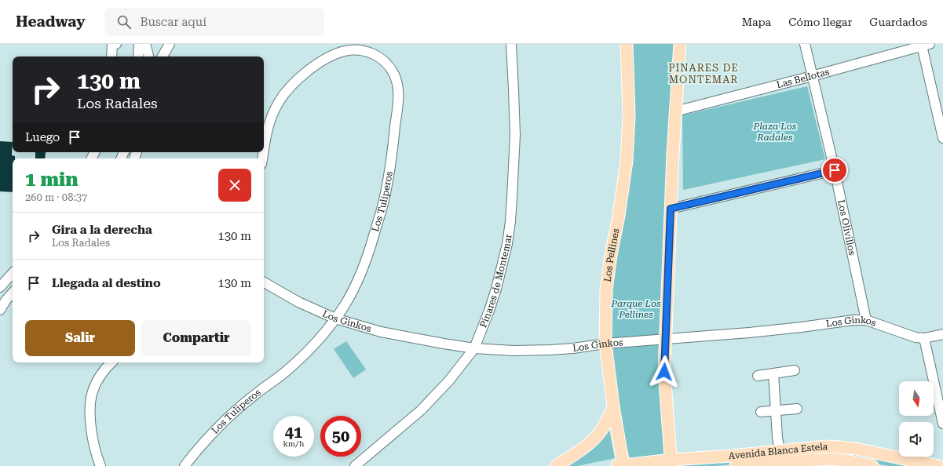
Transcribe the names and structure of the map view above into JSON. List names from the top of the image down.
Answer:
{
  "streets": {
    "main road": ["Los Pellines", "Avenida Blanca Estela"],
    "street": [
      "Las Bellotas",
      "Los Tuliperos",
      "Los Olivillos",
      "Pinares de Montemar",
      "Los Ginkos"
    ]
  },
  "crossings": [
    ["Las Bellotas", "Los Olivillos"],
    ["Los Tuliperos", "Los Ginkos"],
    ["Los Olivillos", "Los Ginkos"],
    ["Los Pellines", "Los Ginkos"],
    ["Los Pellines", "Avenida Blanca Estela"],
    ["Pinares de Montemar", "Los Ginkos"]
  ],
  "districts": ["PINARES DE MONTEMAR"],
  "parks": ["Plaza Los Radales", "Parque Los Pellines"],
  "north": "bottom",
  "page": {
    "header": "Headway",
    "search": "Buscar aquí",
    "nav": ["Mapa", "Cómo llegar", "Guardados"],
    "turn": ["130 m", "Los Radales"],
    "then": "Luego",
    "heading": ["1 min", "260 m · 08:37"],
    "list": [
      {
        "name": "Gira a la derecha",
        "note": "Los Radales",
        "value": "130 m"
      },
      {
        "name": "Llegada al destino",
        "value": "130 m"
      }
    ],
    "buttons": ["Salir", "Compartir"],
    "speed": "41 km/h",
    "limit": "50"
  }
}
